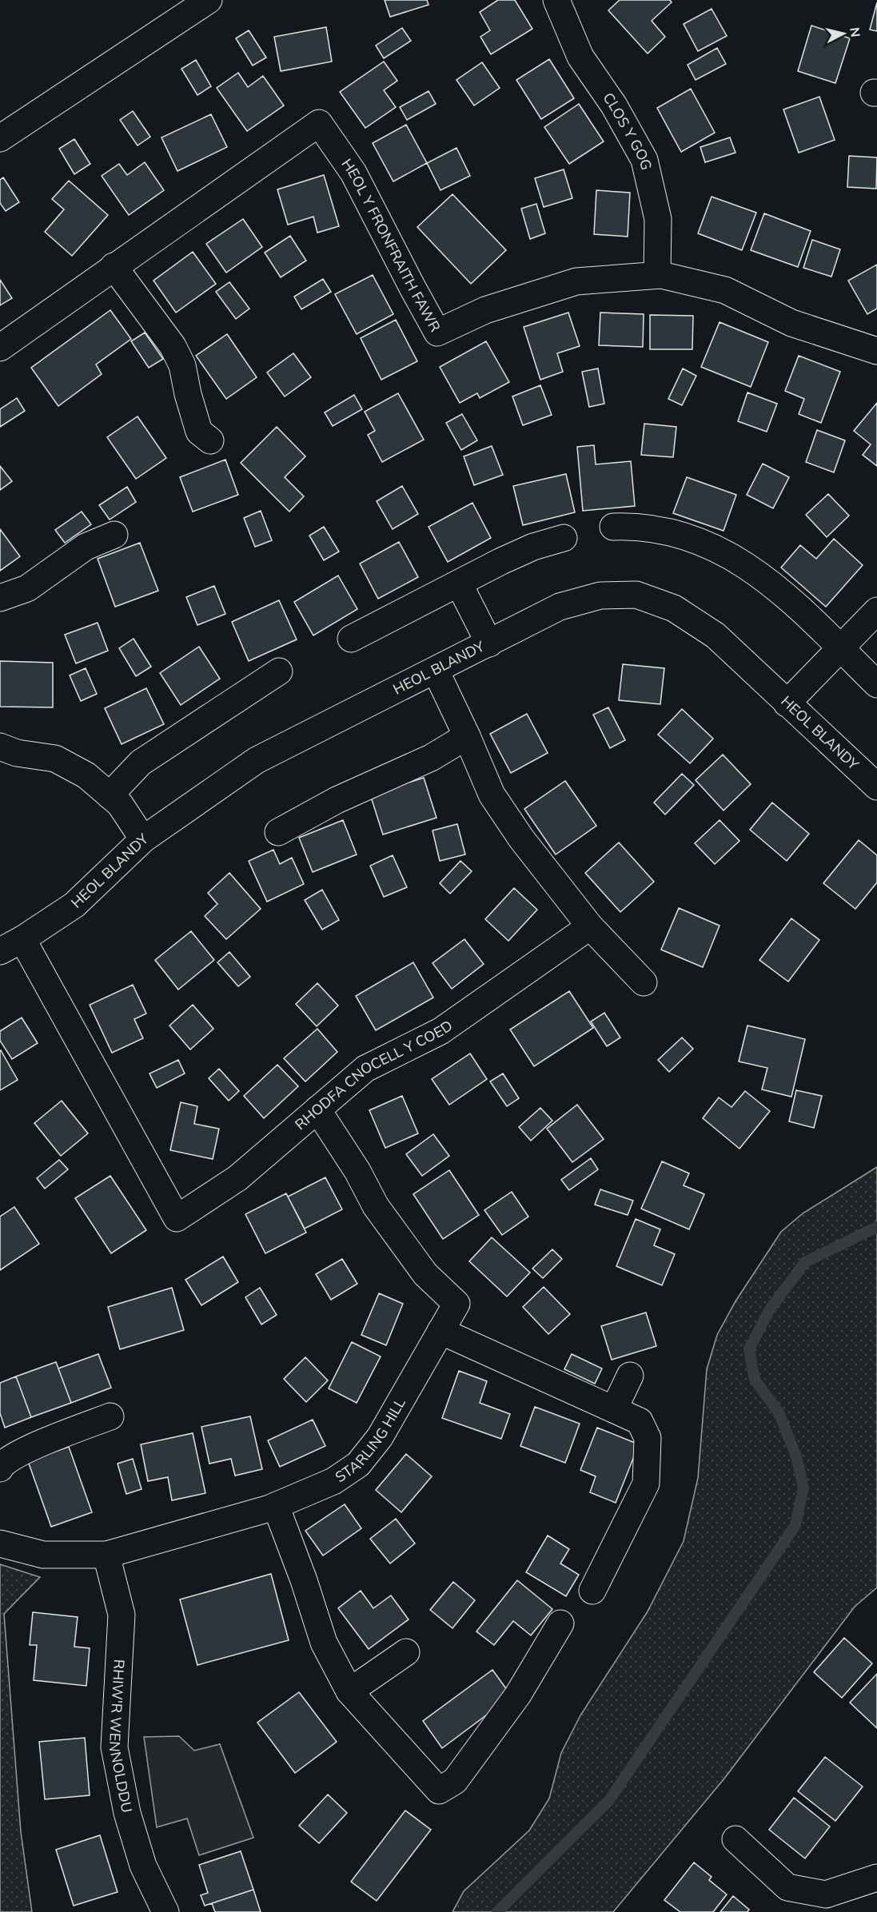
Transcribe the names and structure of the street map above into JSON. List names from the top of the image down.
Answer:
{
  "streets": {
    "street": [
      "CLOS Y GOG",
      "HEOL Y FRONFRAITH FAWR",
      "HEOL BLANDY",
      "RHODFA CNOCELL Y COED",
      "STARLING HILL",
      "RHIW'R WENNOLDDU"
    ]
  },
  "crossings": [
    ["CLOS Y GOG", "HEOL Y FRONFRAITH FAWR"],
    ["HEOL BLANDY", "RHODFA CNOCELL Y COED"],
    ["RHODFA CNOCELL Y COED", "STARLING HILL"],
    ["STARLING HILL", "RHIW'R WENNOLDDU"]
  ],
  "north": "right"
}
